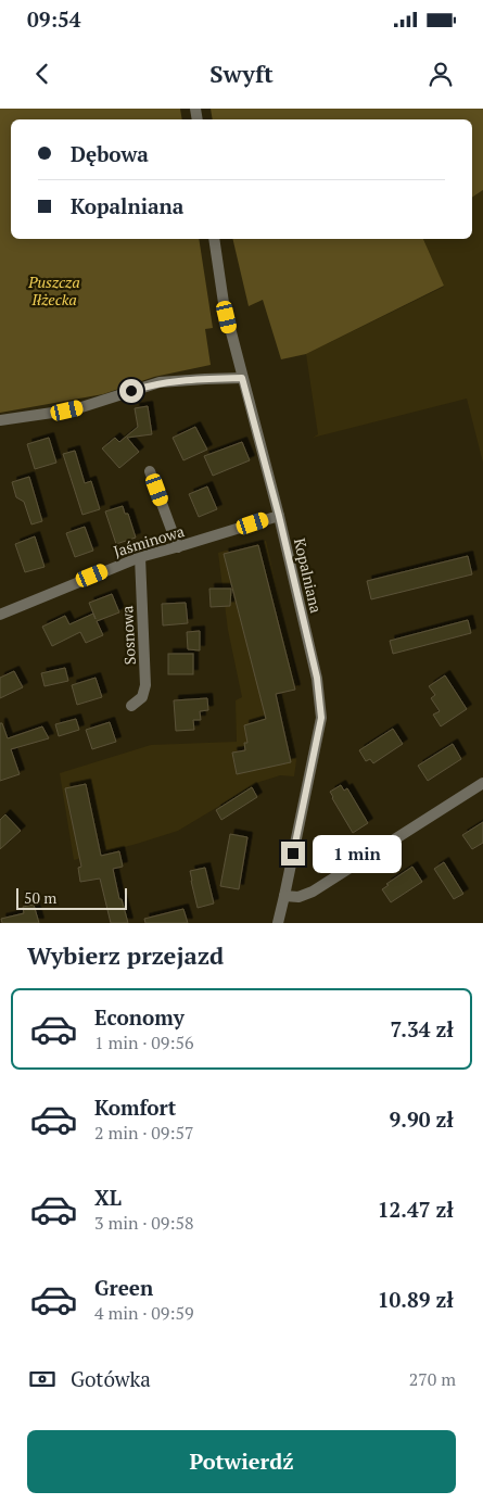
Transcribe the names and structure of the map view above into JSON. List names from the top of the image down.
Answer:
{
  "streets": {
    "street": ["Jaśminowa", "Kopalniana", "Sosnowa"]
  },
  "crossings": [
    ["Jaśminowa", "Kopalniana"],
    ["Jaśminowa", "Sosnowa"]
  ],
  "parks": ["Puszcza Iłżecka"],
  "scale_bar": "50 m",
  "page": {
    "status": "09:54",
    "header": "Swyft",
    "banner": ["Dębowa", "Kopalniana"],
    "bubble": "1 min",
    "scale": "50 m",
    "heading": "Wybierz przejazd",
    "list": [
      {
        "name": "Economy",
        "note": "1 min · 09:56",
        "value": "7.34 zł"
      },
      {
        "name": "Komfort",
        "note": "2 min · 09:57",
        "value": "9.90 zł"
      },
      {
        "name": "XL",
        "note": "3 min · 09:58",
        "value": "12.47 zł"
      },
      {
        "name": "Green",
        "note": "4 min · 09:59",
        "value": "10.89 zł"
      }
    ],
    "pay": ["Gotówka", "270 m"],
    "buttons": "Potwierdź"
  }
}
